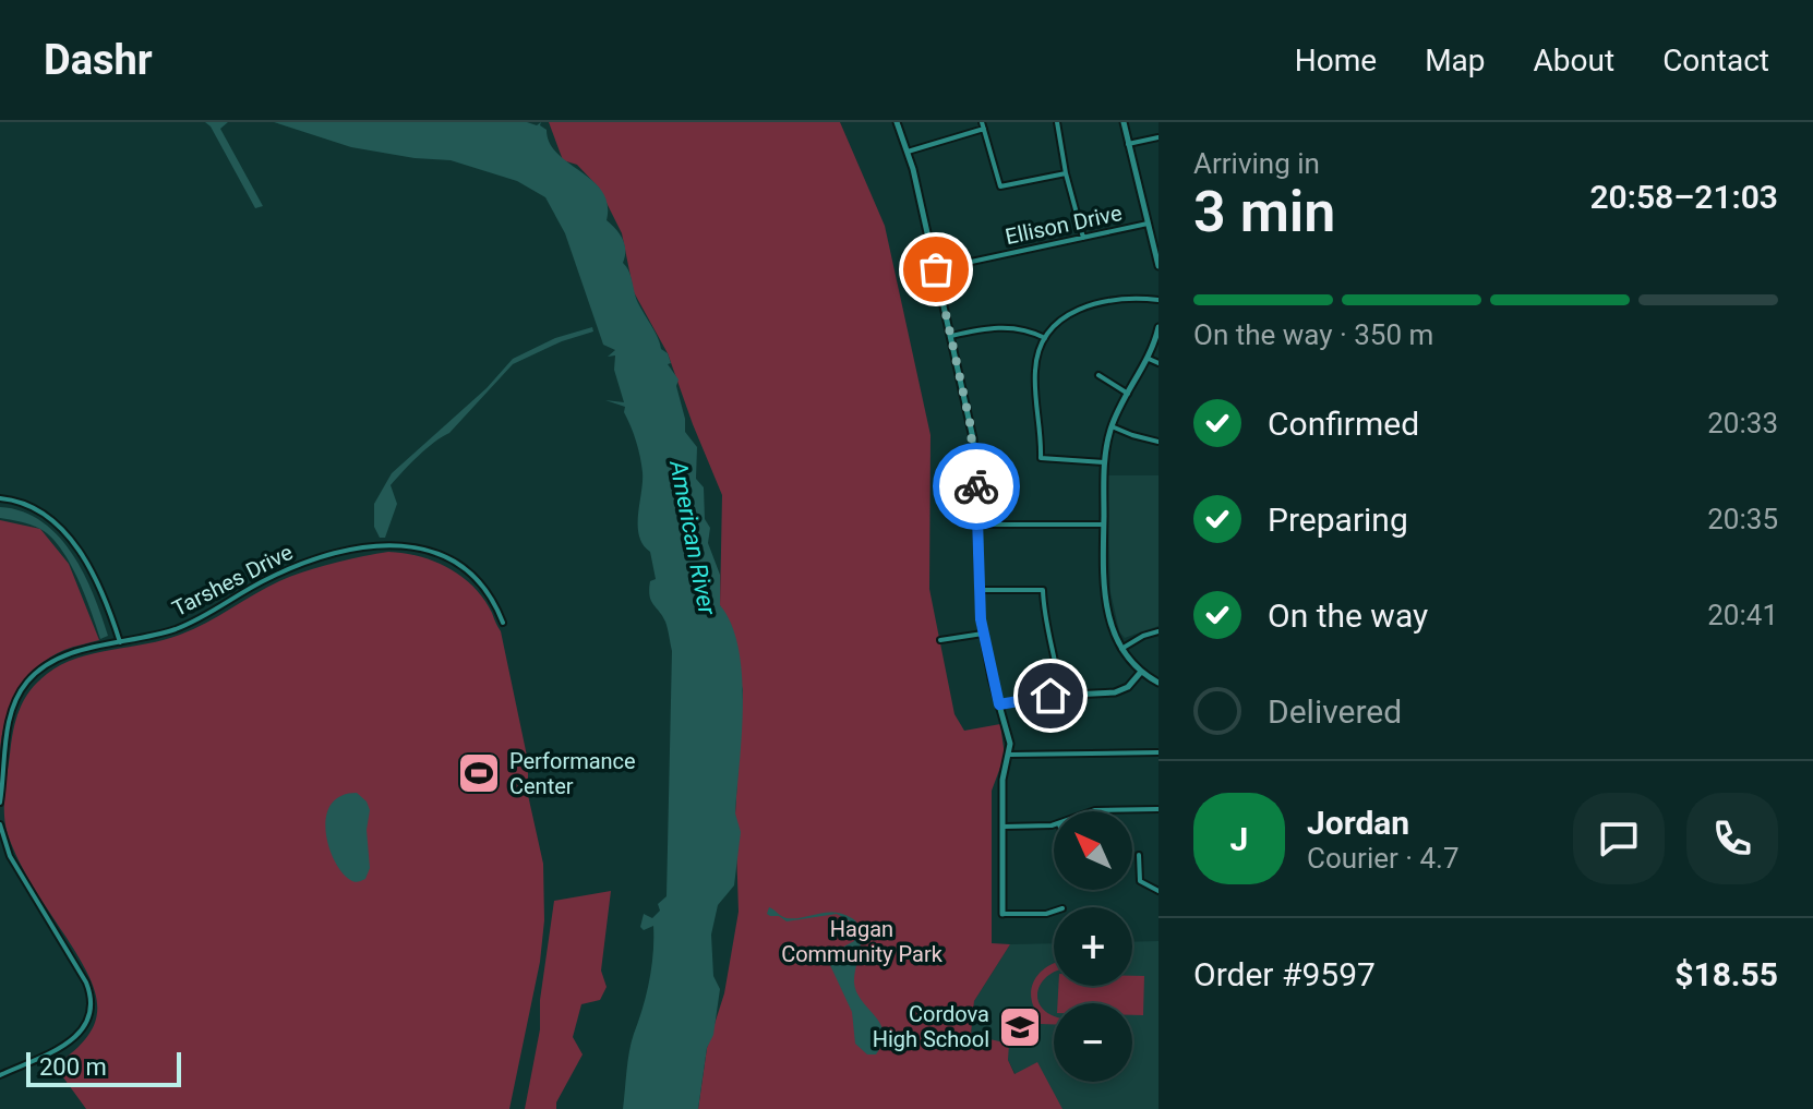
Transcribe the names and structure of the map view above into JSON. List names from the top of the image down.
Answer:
{
  "streets": {
    "street": ["Ellison Drive", "Tarshes Drive"]
  },
  "water": ["American River"],
  "parks": ["Hagan Community Park"],
  "places": {
    "sports": ["Performance Center"],
    "school or university": ["Cordova High School"]
  },
  "scale_bar": "200 m",
  "north": "top left",
  "page": {
    "header": "Dashr",
    "nav": [
      "Home",
      "Map",
      "About",
      "Contact"
    ],
    "heading": ["3 min", "Arriving in", "20:58–21:03"],
    "panel": [
      "Jordan",
      "Courier · 4.7",
      "Order #9597",
      "$18.55"
    ],
    "bar": "On the way · 350 m",
    "list": [
      ["Confirmed", "20:33"],
      ["Preparing", "20:35"],
      ["On the way", "20:41"],
      "Delivered"
    ],
    "round": "J",
    "map_buttons": ["+", "−"],
    "scale": "200 m"
  }
}
